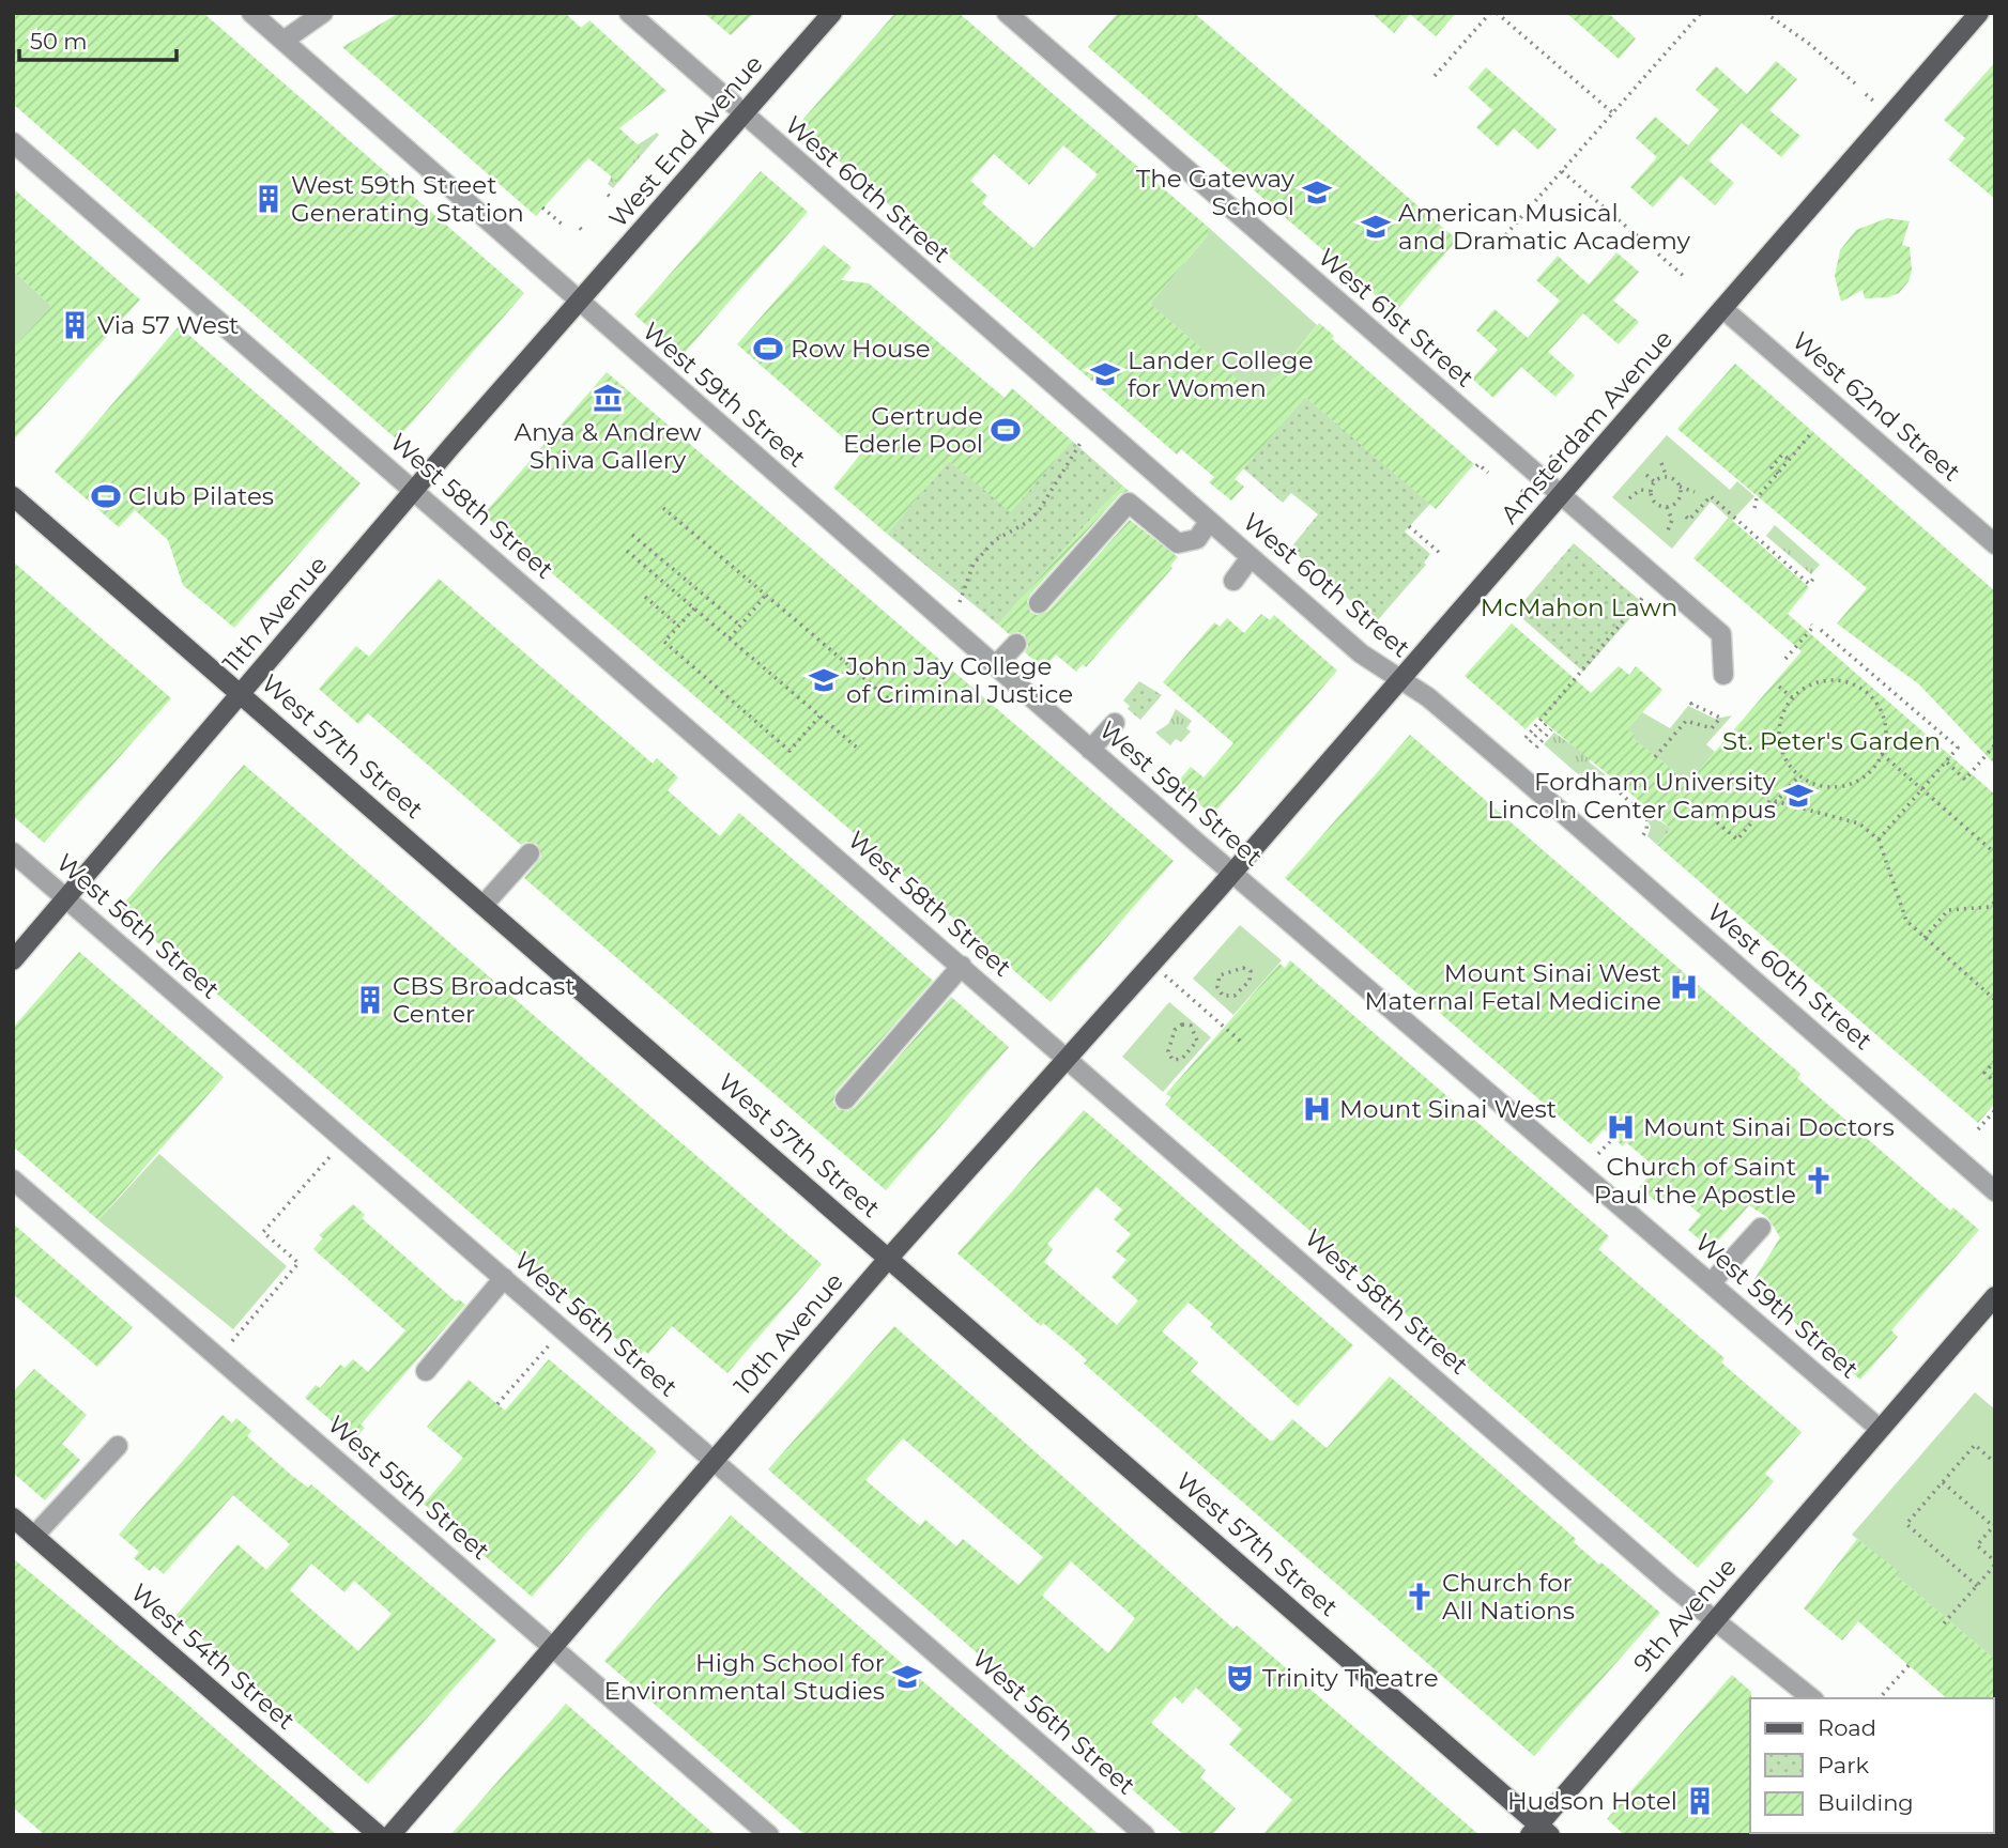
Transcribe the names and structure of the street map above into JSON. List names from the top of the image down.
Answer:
{
  "streets": {
    "main road": [
      "West End Avenue",
      "Amsterdam Avenue",
      "11th Avenue",
      "West 57th Street",
      "10th Avenue",
      "9th Avenue",
      "West 54th Street"
    ],
    "street": [
      "West 60th Street",
      "West 61st Street",
      "West 59th Street",
      "West 62nd Street",
      "West 58th Street",
      "West 56th Street",
      "West 55th Street"
    ]
  },
  "crossings": [
    ["West End Avenue", "West 60th Street"],
    ["West End Avenue", "West 59th Street"],
    ["West End Avenue", "11th Avenue"],
    ["West 60th Street", "Amsterdam Avenue"],
    ["West 61st Street", "Amsterdam Avenue"],
    ["West 59th Street", "Amsterdam Avenue"],
    ["West 59th Street", "11th Avenue"],
    ["West 59th Street", "10th Avenue"],
    ["West 59th Street", "9th Avenue"],
    ["West 62nd Street", "Amsterdam Avenue"],
    ["Amsterdam Avenue", "10th Avenue"],
    ["West 58th Street", "11th Avenue"],
    ["West 58th Street", "10th Avenue"],
    ["West 58th Street", "9th Avenue"],
    ["11th Avenue", "West 57th Street"],
    ["11th Avenue", "West 56th Street"],
    ["West 57th Street", "10th Avenue"],
    ["West 57th Street", "9th Avenue"],
    ["West 56th Street", "10th Avenue"],
    ["10th Avenue", "West 55th Street"]
  ],
  "parks": ["McMahon Lawn", "St. Peter's Garden"],
  "places": {
    "school or university": [
      "The Gateway School",
      "American Musical and Dramatic Academy",
      "Lander College for Women",
      "John Jay College of Criminal Justice",
      "Fordham University Lincoln Center Campus",
      "High School for Environmental Studies"
    ],
    "building": [
      "West 59th Street Generating Station",
      "Via 57 West",
      "CBS Broadcast Center",
      "Hudson Hotel"
    ],
    "sports": ["Row House", "Gertrude Ederle Pool", "Club Pilates"],
    "museum": ["Anya & Andrew Shiva Gallery"],
    "hospital": ["Mount Sinai West Maternal Fetal Medicine", "Mount Sinai West", "Mount Sinai Doctors"],
    "church": ["Church of Saint Paul the Apostle", "Church for All Nations"],
    "theatre": ["Trinity Theatre"]
  },
  "legend": ["Road", "Park", "Building"],
  "scale_bar": "50 m"
}
